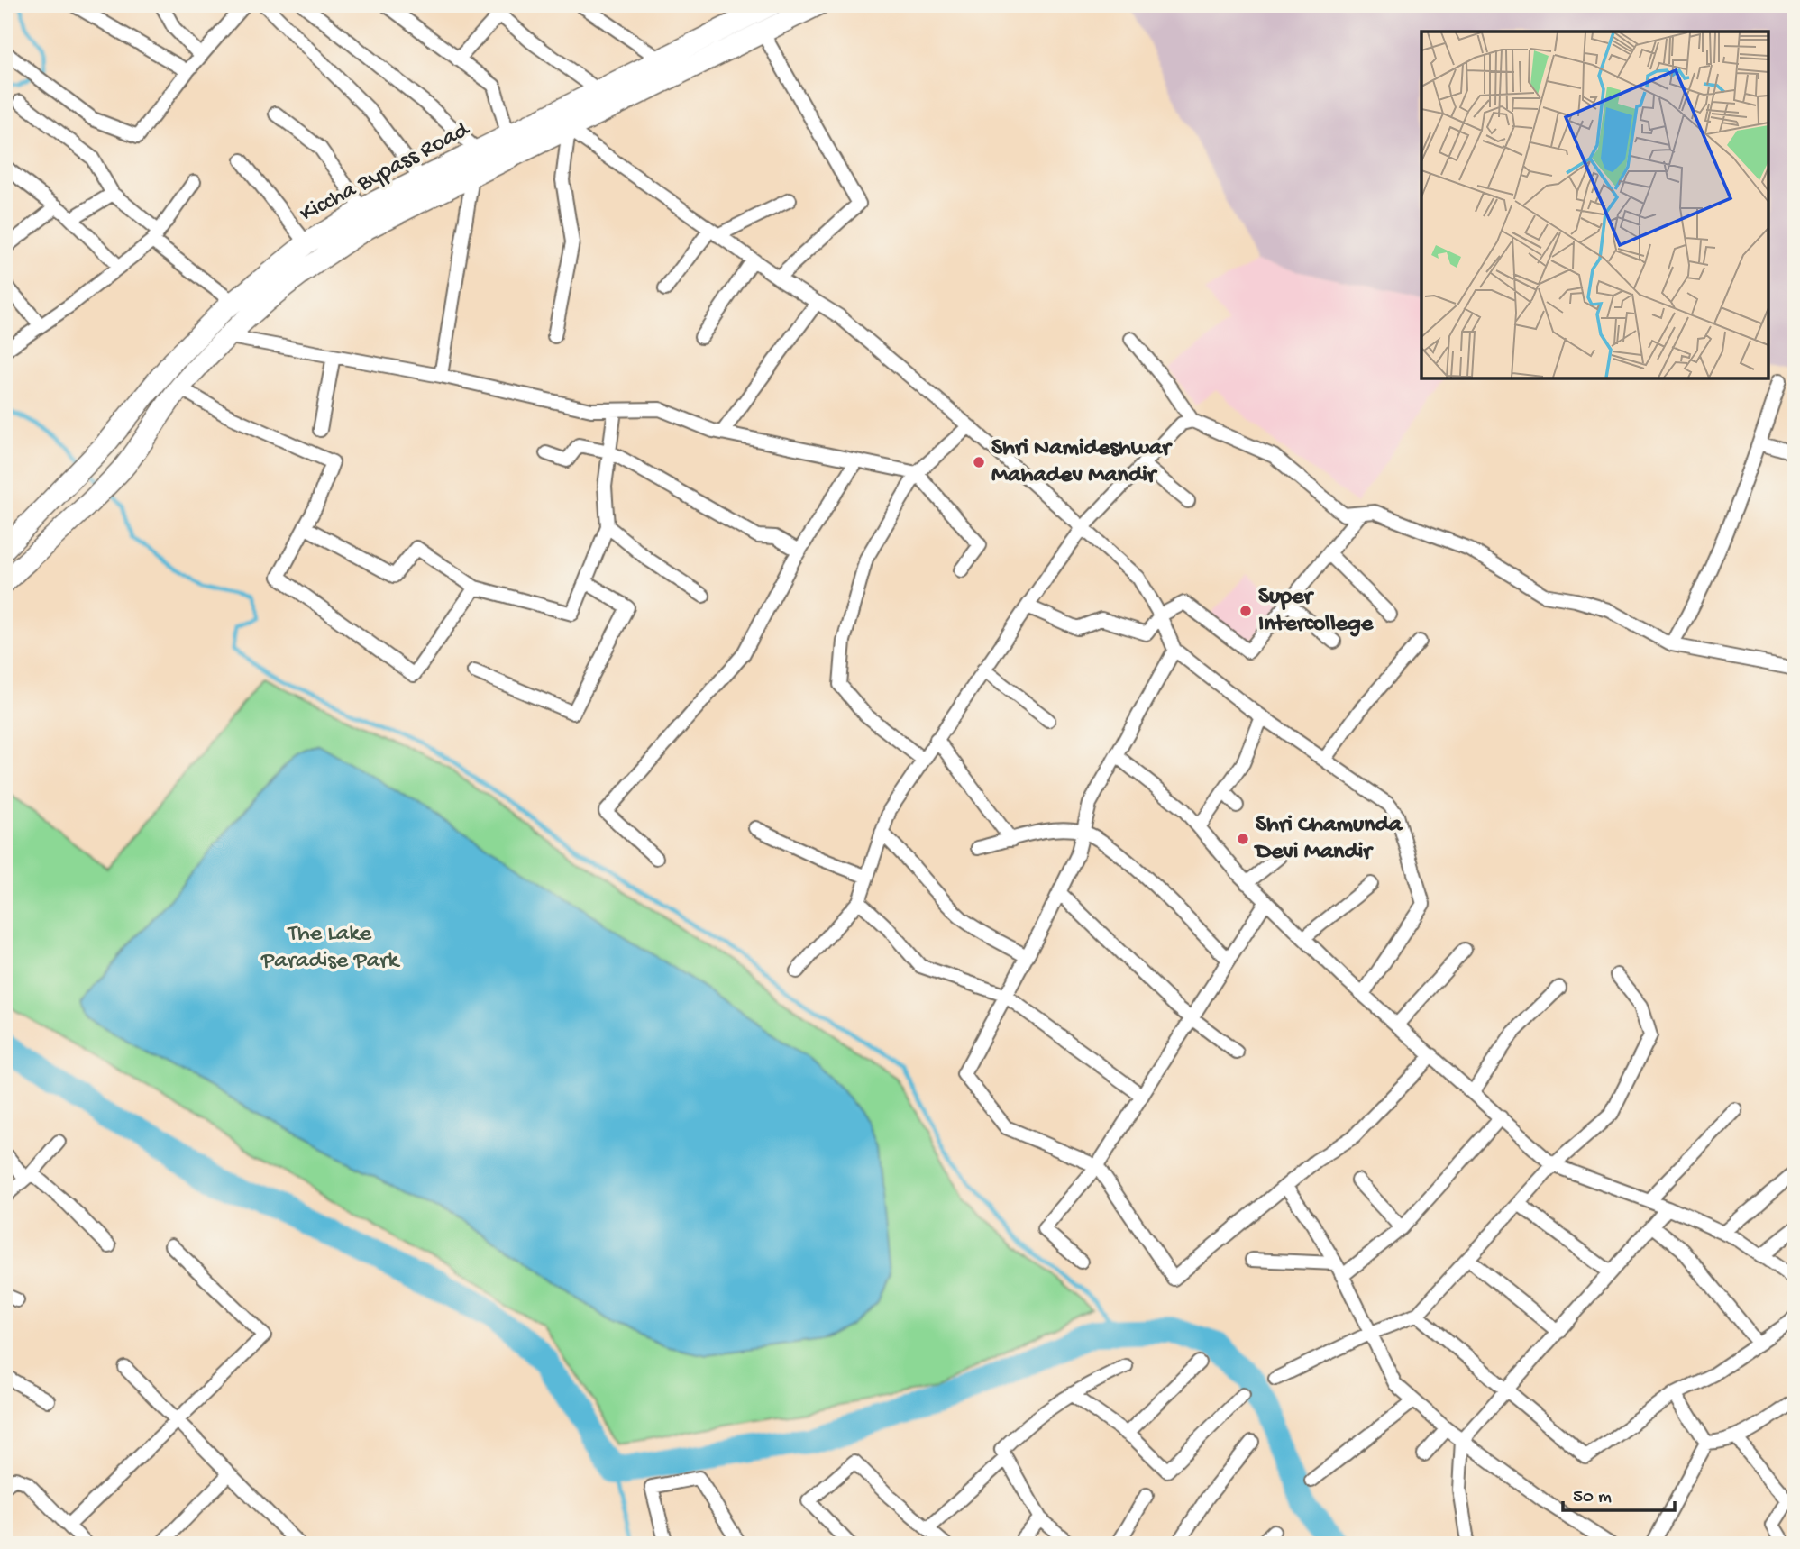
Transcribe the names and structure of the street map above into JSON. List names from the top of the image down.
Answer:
{
  "streets": {
    "main road": ["Kiccha Bypass Road"]
  },
  "parks": ["The Lake Paradise Park"],
  "places": ["Shri Namideshwar Mahadev Mandir", "Super Intercollege", "Shri Chamunda Devi Mandir"],
  "scale_bar": "50 m"
}
